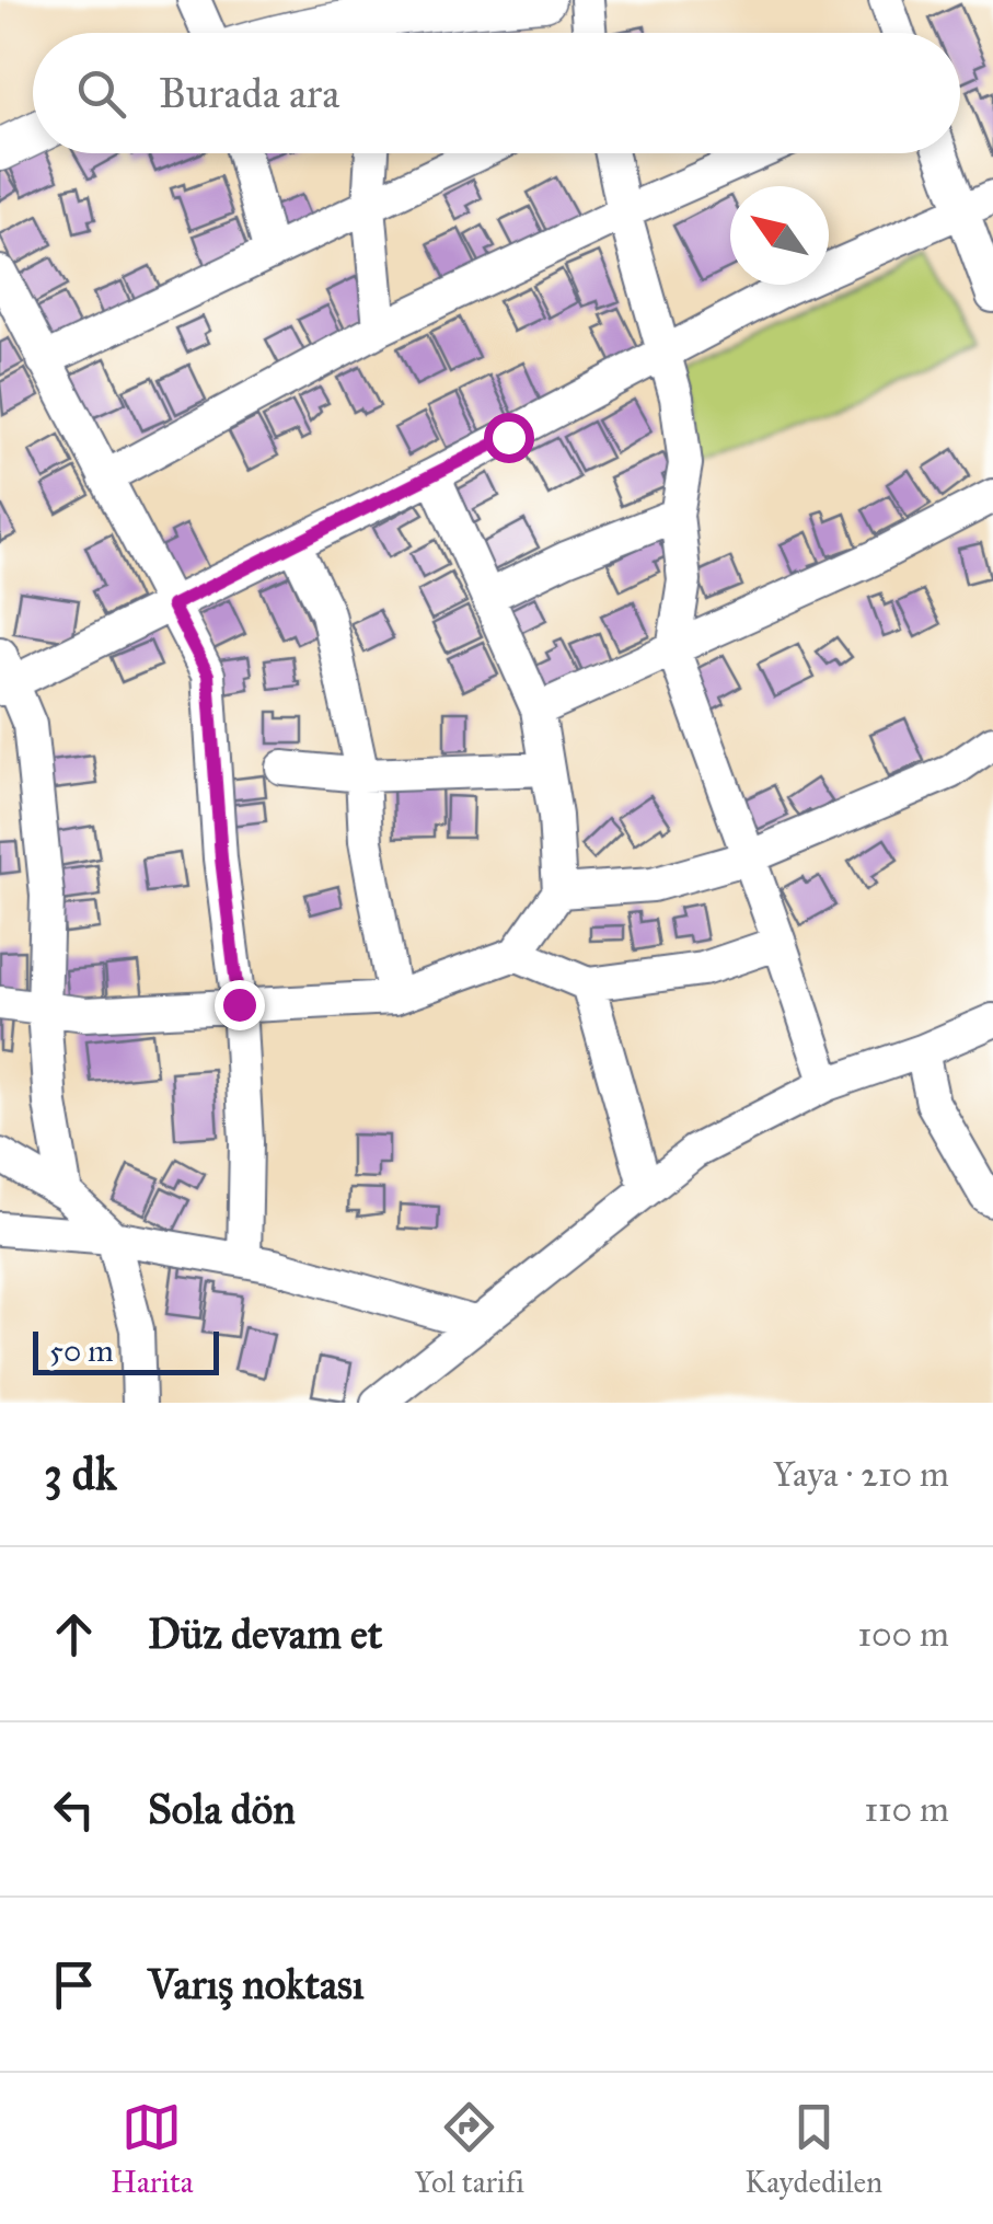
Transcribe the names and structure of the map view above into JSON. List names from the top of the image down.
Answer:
{
  "scale_bar": "50 m",
  "north": "top left",
  "page": {
    "search": "Burada ara",
    "scale": "50 m",
    "heading": ["3 dk", "Yaya · 210 m"],
    "list": [
      ["Düz devam et", "100 m"],
      ["Sola dön", "110 m"],
      "Varış noktası"
    ],
    "nav": ["Harita", "Yol tarifi", "Kaydedilen"]
  }
}
